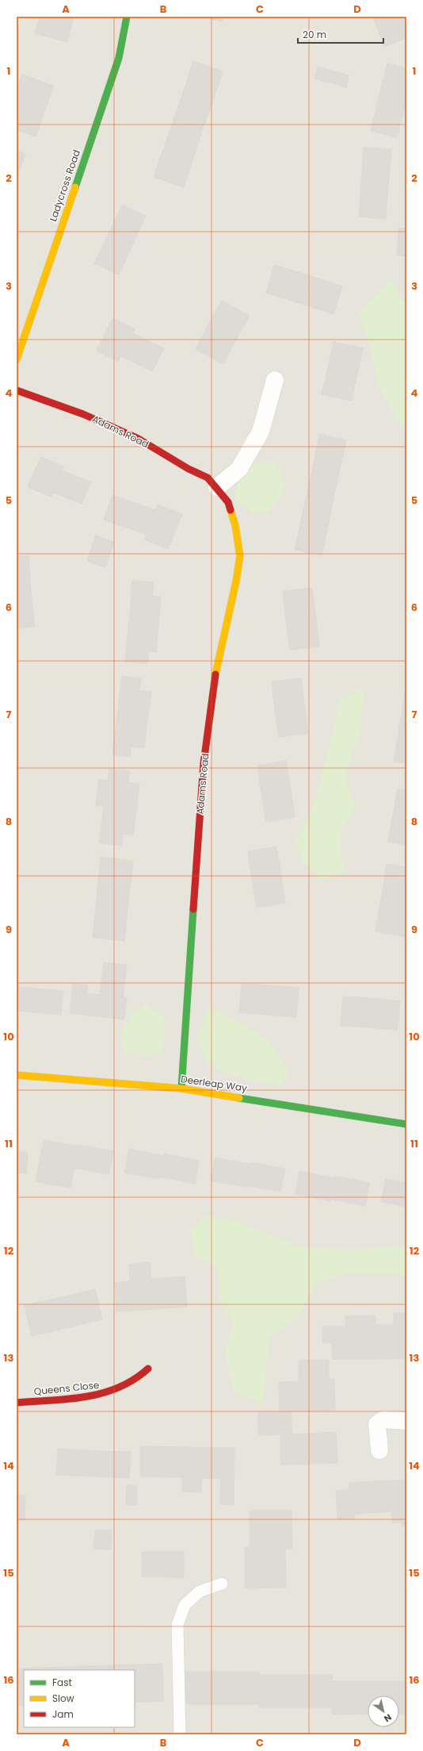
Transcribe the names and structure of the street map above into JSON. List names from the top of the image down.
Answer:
{
  "streets": {
    "street": [
      "Ladycross Road",
      "Adams Road",
      "Deerleap Way",
      "Queens Close"
    ]
  },
  "crossings": [
    ["Adams Road", "Deerleap Way"]
  ],
  "legend": ["Fast", "Slow", "Jam"],
  "scale_bar": "20 m",
  "north": "bottom right",
  "grid": {
    "columns": [
      "A",
      "B",
      "C",
      "D"
    ],
    "rows": [
      "1",
      "2",
      "3",
      "4",
      "5",
      "6",
      "7",
      "8",
      "9",
      "10",
      "11",
      "12",
      "13",
      "14",
      "15",
      "16"
    ]
  }
}
